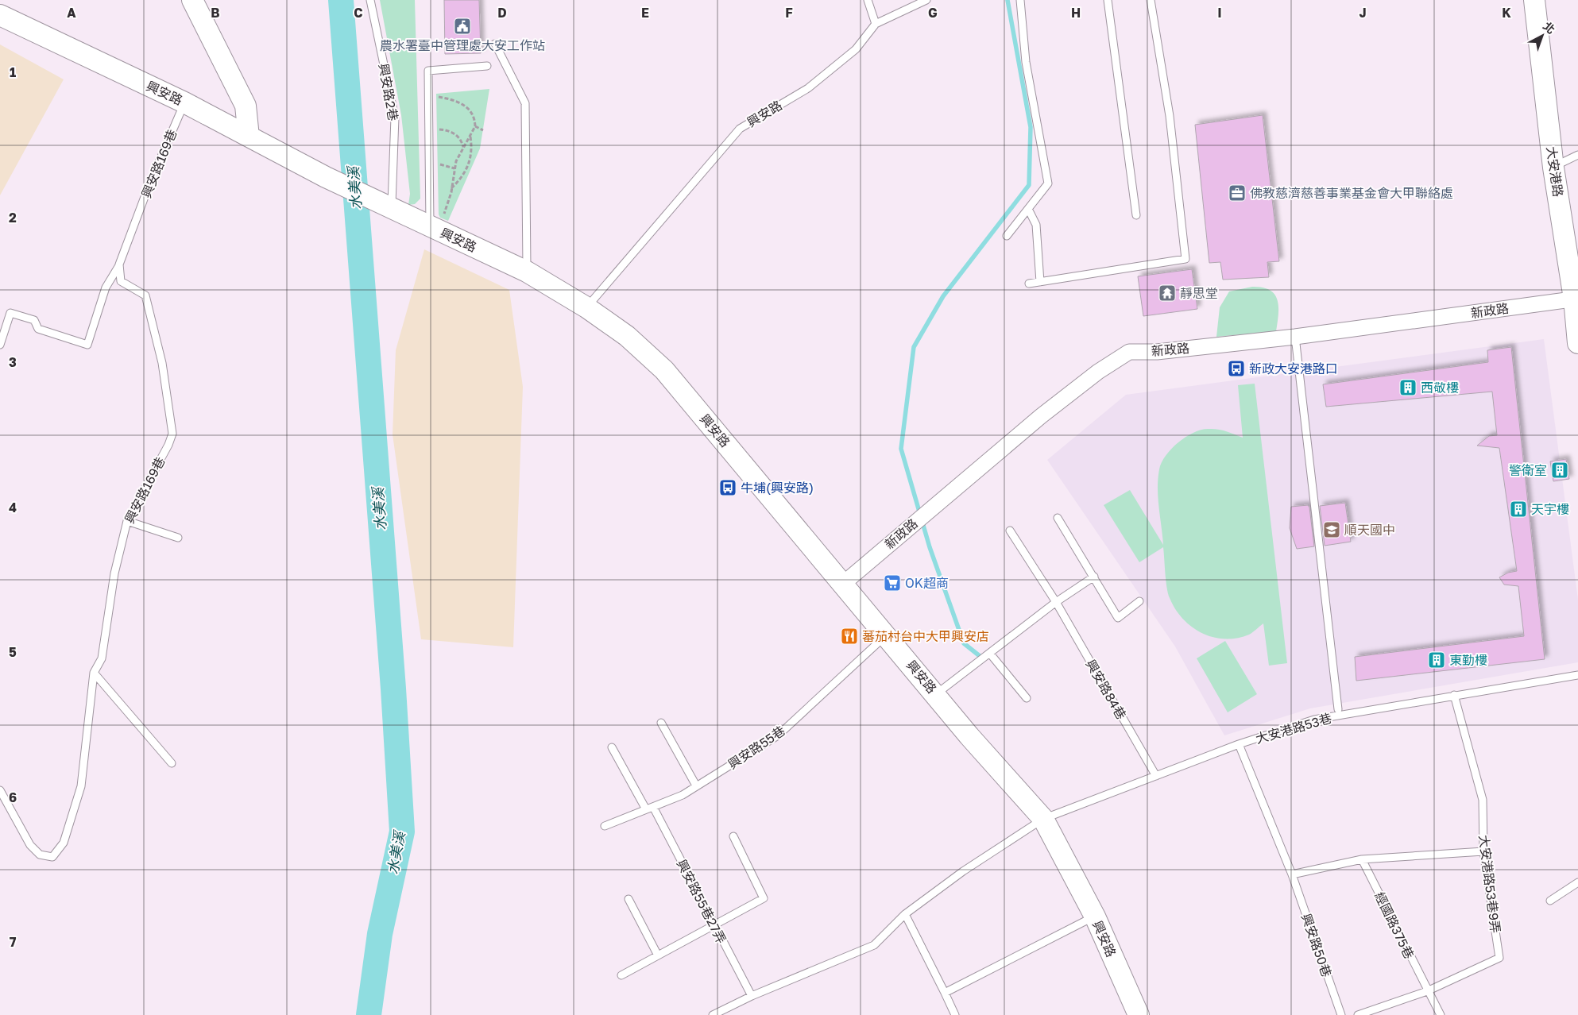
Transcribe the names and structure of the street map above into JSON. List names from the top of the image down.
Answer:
{
  "streets": {
    "street": ["興安路", "大安港路", "新政路"],
    "lane": [
      "興安路2巷",
      "興安路169巷",
      "興安路84巷",
      "大安港路53巷",
      "興安路55巷",
      "大安港路53巷9弄",
      "興安路55巷27弄",
      "經國路375巷",
      "興安路50巷"
    ]
  },
  "crossings": [
    ["興安路2巷", "興安路"],
    ["興安路", "興安路169巷"],
    ["興安路", "新政路"],
    ["興安路", "大安港路53巷"],
    ["興安路", "興安路55巷"],
    ["大安港路", "新政路"],
    ["興安路84巷", "大安港路53巷"],
    ["大安港路53巷", "大安港路53巷9弄"],
    ["大安港路53巷", "興安路55巷27弄"],
    ["大安港路53巷", "興安路50巷"],
    ["興安路55巷", "興安路55巷27弄"],
    ["大安港路53巷9弄", "經國路375巷"]
  ],
  "water": ["水美溪"],
  "places": {
    "public building": ["農水署臺中管理處大安工作站"],
    "office": ["佛教慈濟慈善事業基金會大甲聯絡處"],
    "temple": ["靜思堂"],
    "bus stop": ["新政大安港路口", "牛埔(興安路)"],
    "building": [
      "西敬樓",
      "警衛室",
      "天宇樓",
      "東勤樓"
    ],
    "school or university": ["順天國中"],
    "supermarket": ["OK超商"],
    "restaurant": ["蕃茄村台中大甲興安店"]
  },
  "north": "top right",
  "grid": {
    "columns": [
      "A",
      "B",
      "C",
      "D",
      "E",
      "F",
      "G",
      "H",
      "I",
      "J",
      "K"
    ],
    "rows": [
      "1",
      "2",
      "3",
      "4",
      "5",
      "6",
      "7"
    ]
  }
}
